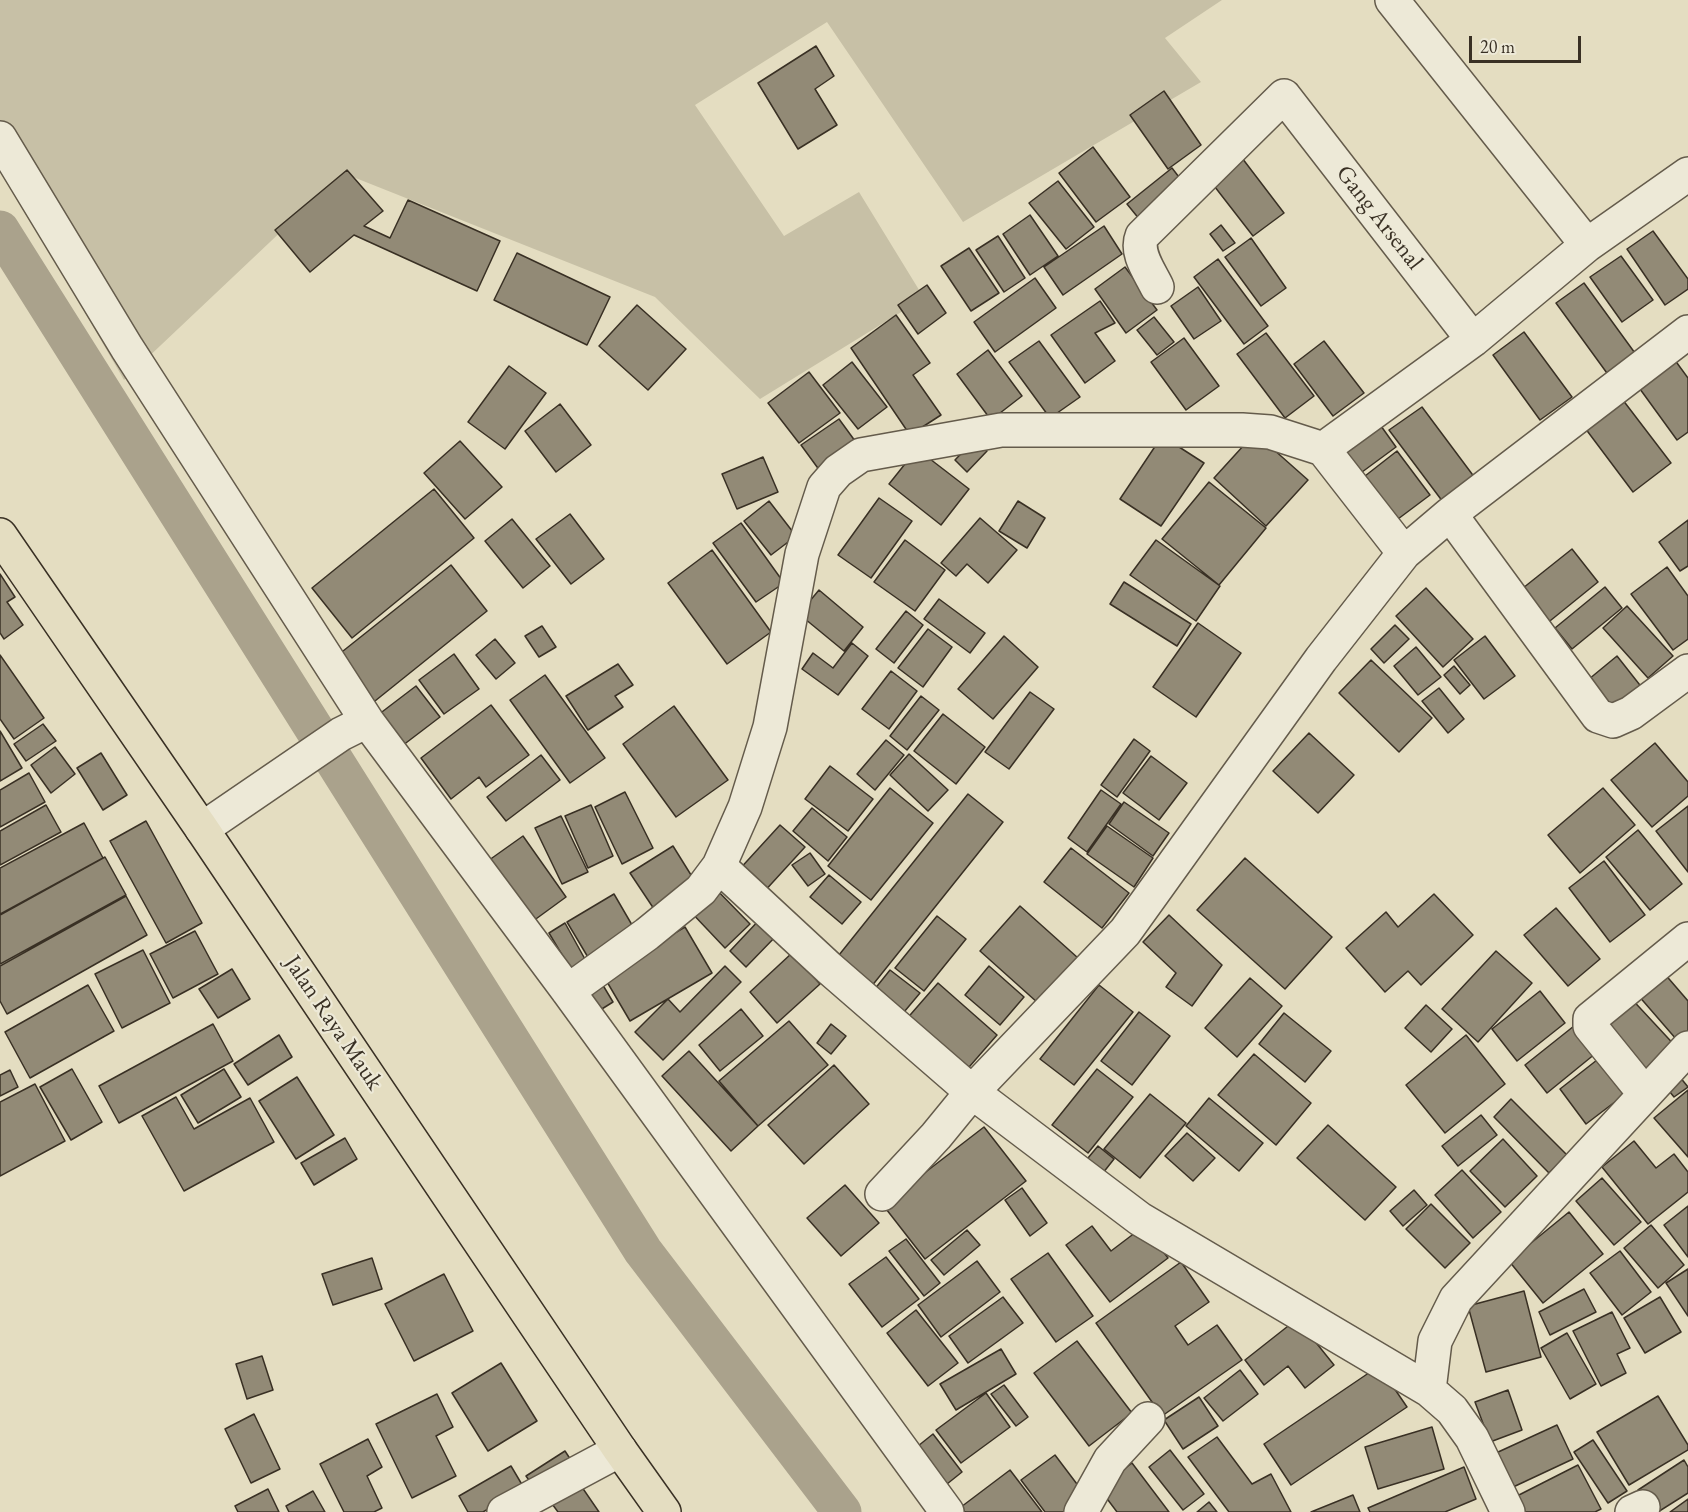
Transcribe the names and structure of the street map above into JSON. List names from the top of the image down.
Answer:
{
  "streets": {
    "main road": ["Jalan Raya Mauk"],
    "street": ["Gang Arsenal"]
  },
  "scale_bar": "20 m"
}
